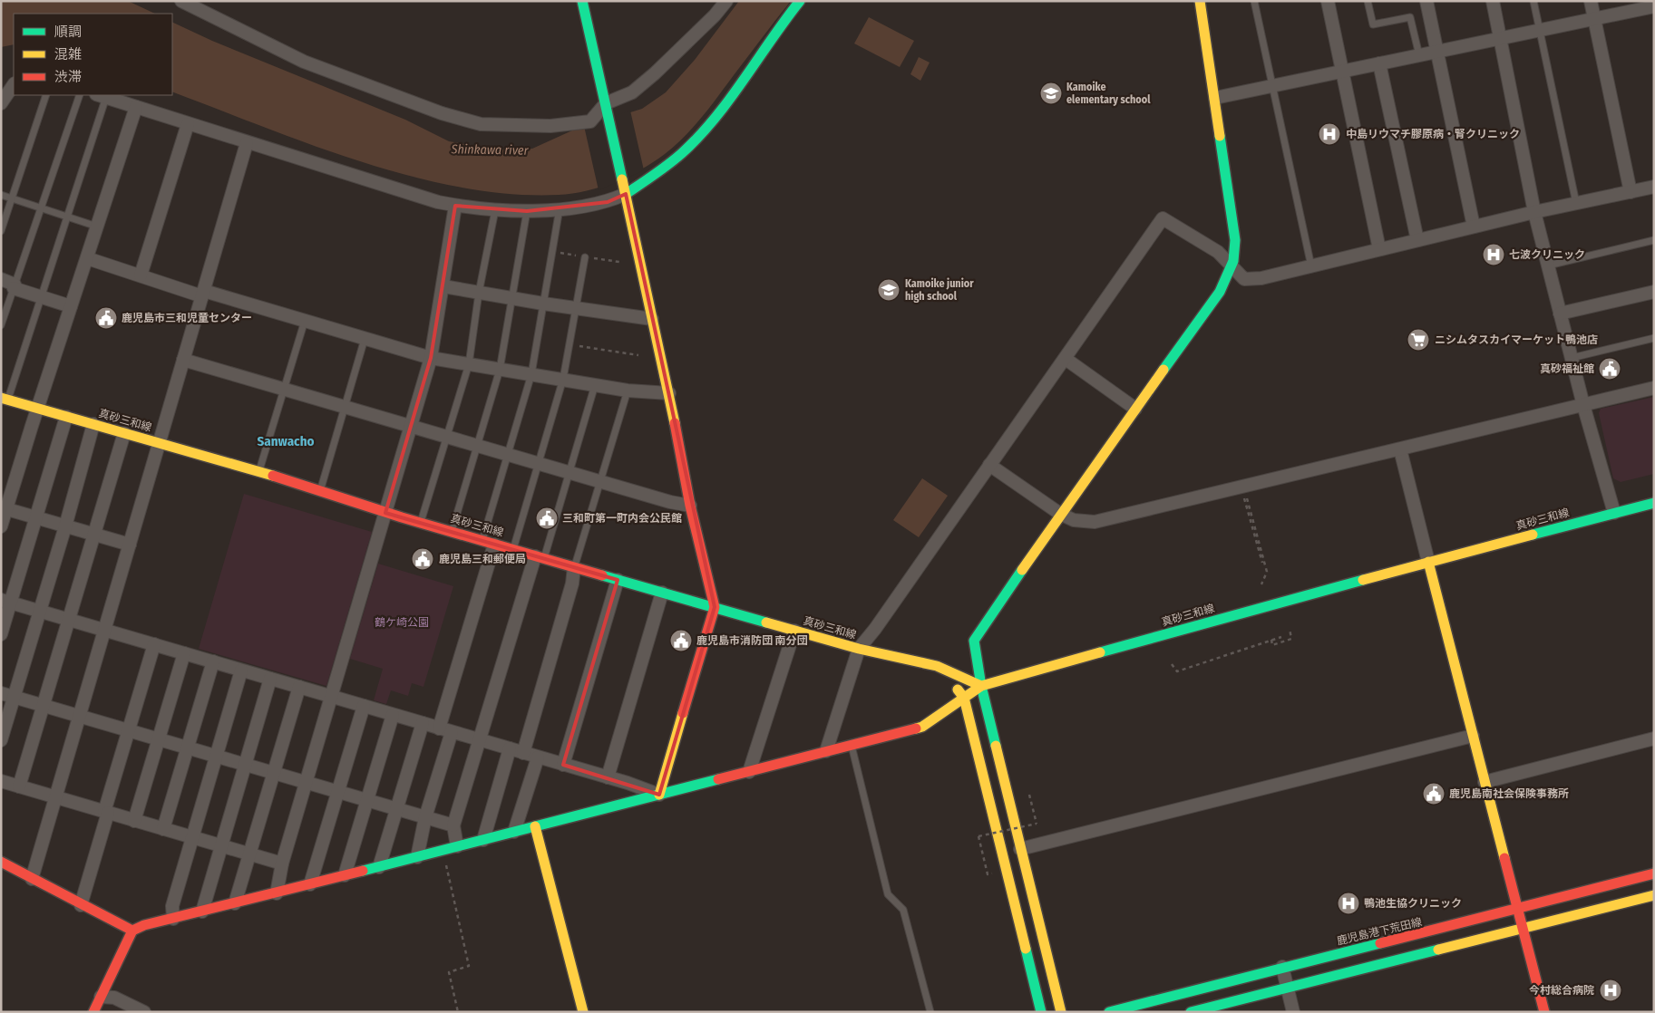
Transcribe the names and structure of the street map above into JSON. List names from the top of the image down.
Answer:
{
  "streets": {
    "street": ["真砂三和線", "鹿児島港下荒田線"]
  },
  "districts": ["Sanwacho"],
  "water": ["Shinkawa river"],
  "parks": ["鶴ケ崎公園"],
  "places": {
    "school or university": ["Kamoike elementary school", "Kamoike junior high school"],
    "hospital": [
      "中島リウマチ膠原病・腎クリニック",
      "七波クリニック",
      "鴨池生協クリニック",
      "今村総合病院"
    ],
    "public building": [
      "鹿児島市三和児童センター",
      "真砂福祉館",
      "三和町第一町内会公民館",
      "鹿児島三和郵便局",
      "鹿児島市消防団 南分団",
      "鹿児島南社会保険事務所"
    ],
    "supermarket": ["ニシムタスカイマーケット鴨池店"]
  },
  "legend": ["順調", "混雑", "渋滞"]
}
